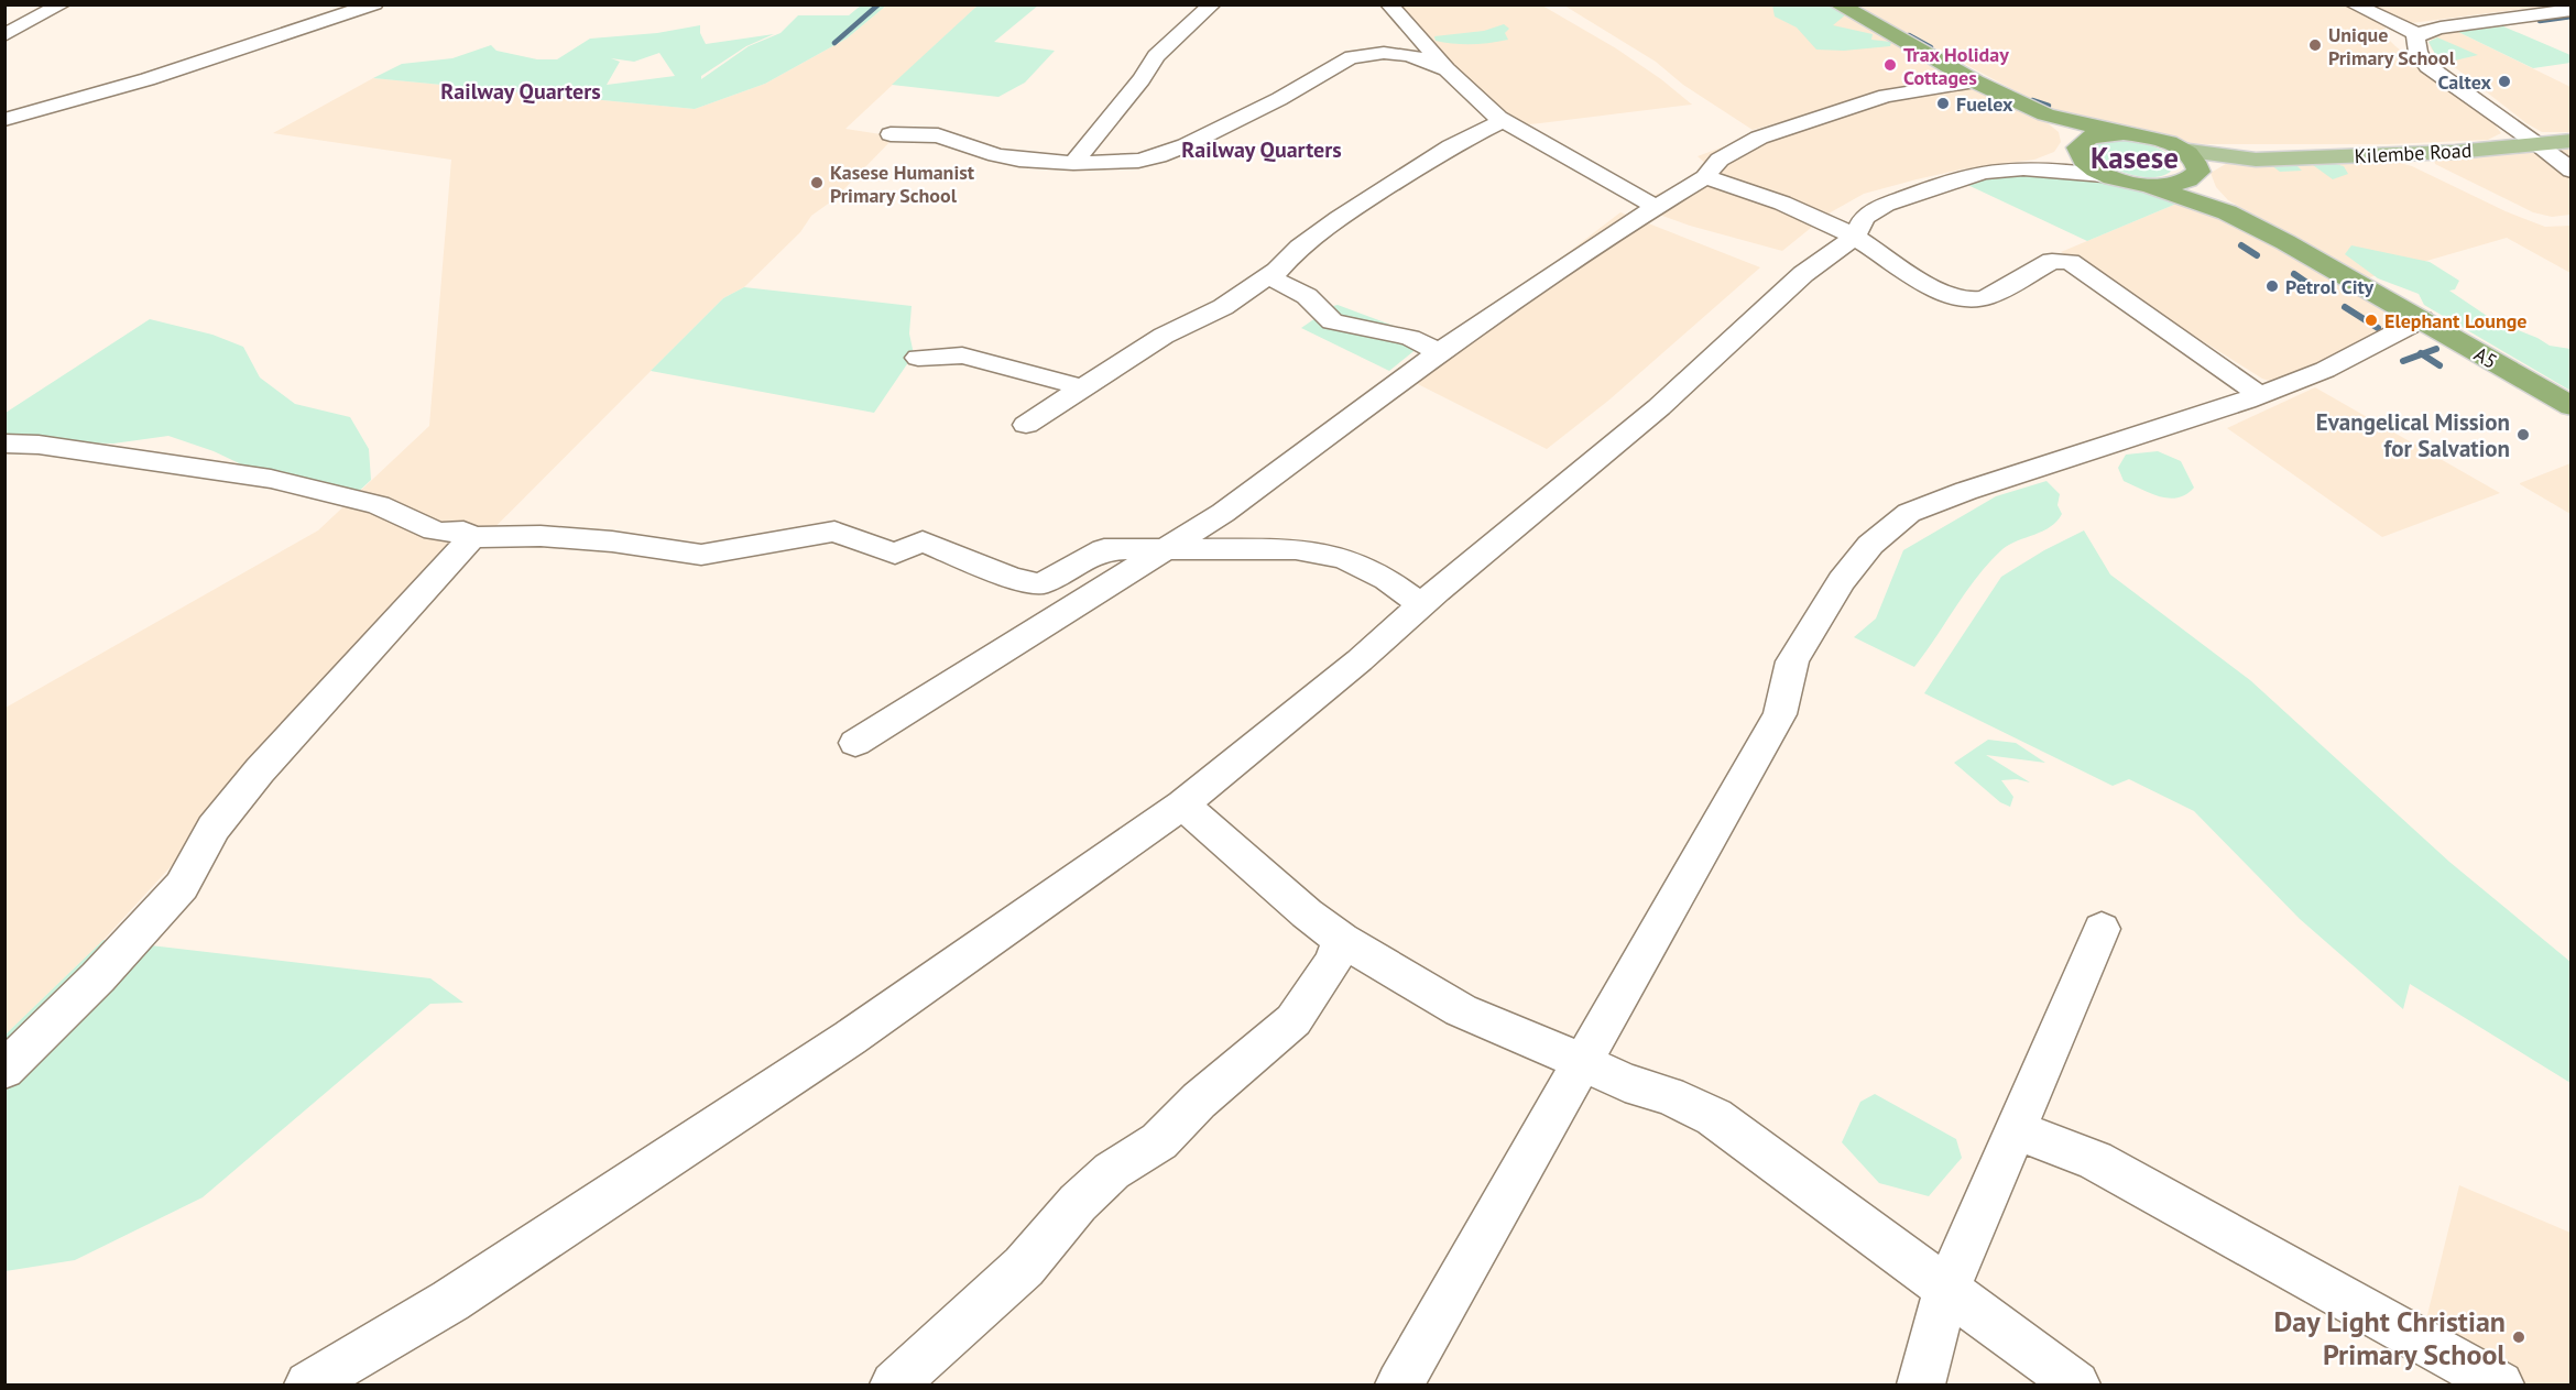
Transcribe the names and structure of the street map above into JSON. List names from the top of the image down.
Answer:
{
  "streets": {
    "highway": ["Kilembe Road", "A5"]
  },
  "crossings": [
    ["Kilembe Road", "A5"]
  ],
  "districts": ["Railway Quarters", "Railway Quarters", "Kasese"],
  "places": [
    "Unique Primary School",
    "Trax Holiday Cottages",
    "Caltex",
    "Fuelex",
    "Kasese Humanist Primary School",
    "Petrol City",
    "Elephant Lounge",
    "Evangelical Mission for Salvation",
    "Day Light Christian Primary School"
  ]
}
